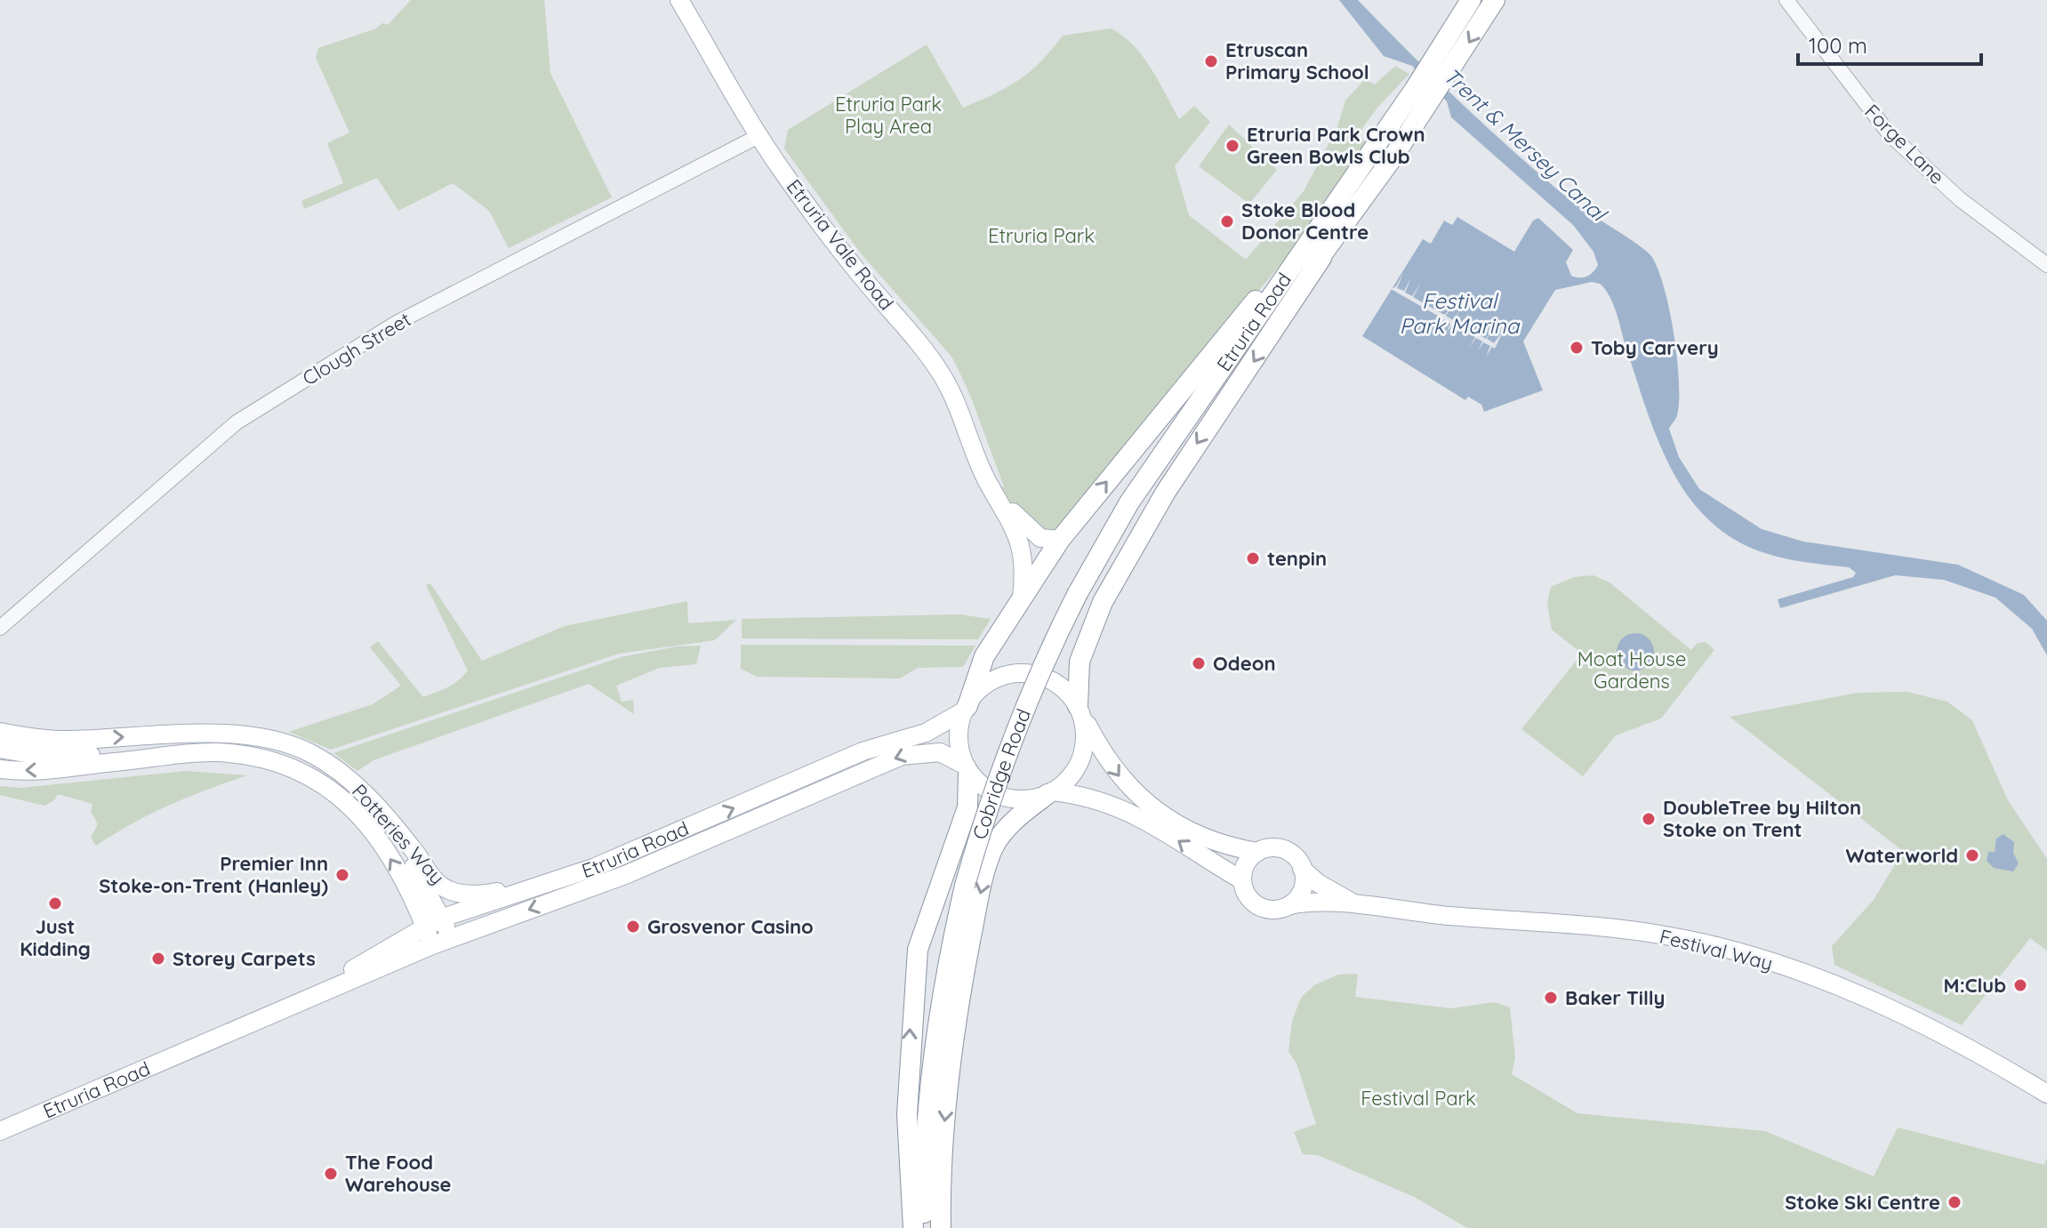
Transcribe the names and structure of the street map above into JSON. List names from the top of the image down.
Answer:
{
  "streets": {
    "highway": ["Etruria Road", "Cobridge Road"],
    "main road": ["Etruria Vale Road", "Potteries Way", "Festival Way"],
    "street": ["Forge Lane", "Clough Street"]
  },
  "crossings": [
    ["Etruria Vale Road", "Clough Street"],
    ["Etruria Road", "Cobridge Road"],
    ["Etruria Road", "Potteries Way"]
  ],
  "water": ["Trent & Mersey Canal", "Festival Park Marina"],
  "parks": [
    "Etruria Park Play Area",
    "Etruria Park",
    "Moat House Gardens",
    "Festival Park"
  ],
  "places": [
    "Etruscan Primary School",
    "Etruria Park Crown Green Bowls Club",
    "Stoke Blood Donor Centre",
    "Toby Carvery",
    "tenpin",
    "Odeon",
    "DoubleTree by Hilton Stoke on Trent",
    "Waterworld",
    "Premier Inn Stoke-on-Trent (Hanley)",
    "Just Kidding",
    "Grosvenor Casino",
    "Storey Carpets",
    "M:Club",
    "Baker Tilly",
    "The Food Warehouse",
    "Stoke Ski Centre"
  ],
  "scale_bar": "100 m"
}
